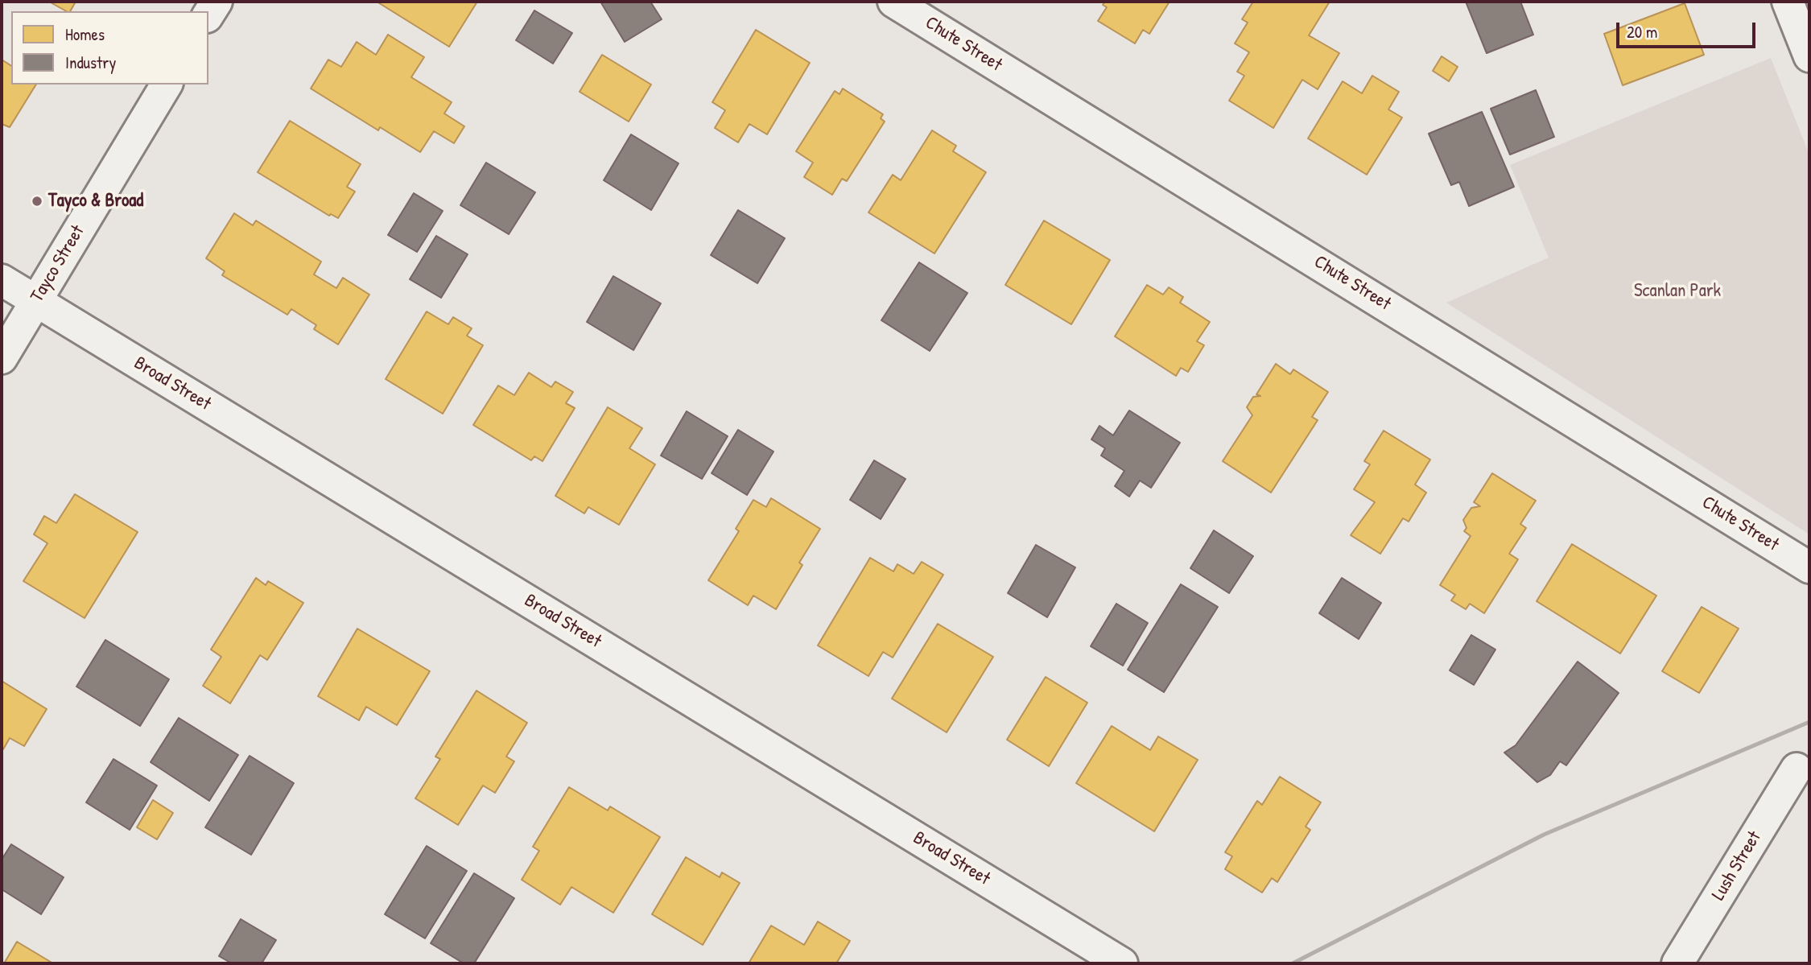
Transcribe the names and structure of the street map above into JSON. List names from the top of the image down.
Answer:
{
  "streets": {
    "street": [
      "Chute Street",
      "Tayco Street",
      "Broad Street",
      "Lush Street"
    ]
  },
  "crossings": [
    ["Tayco Street", "Broad Street"]
  ],
  "parks": ["Scanlan Park"],
  "places": ["Tayco & Broad"],
  "legend": ["Homes", "Industry"],
  "scale_bar": "20 m"
}
